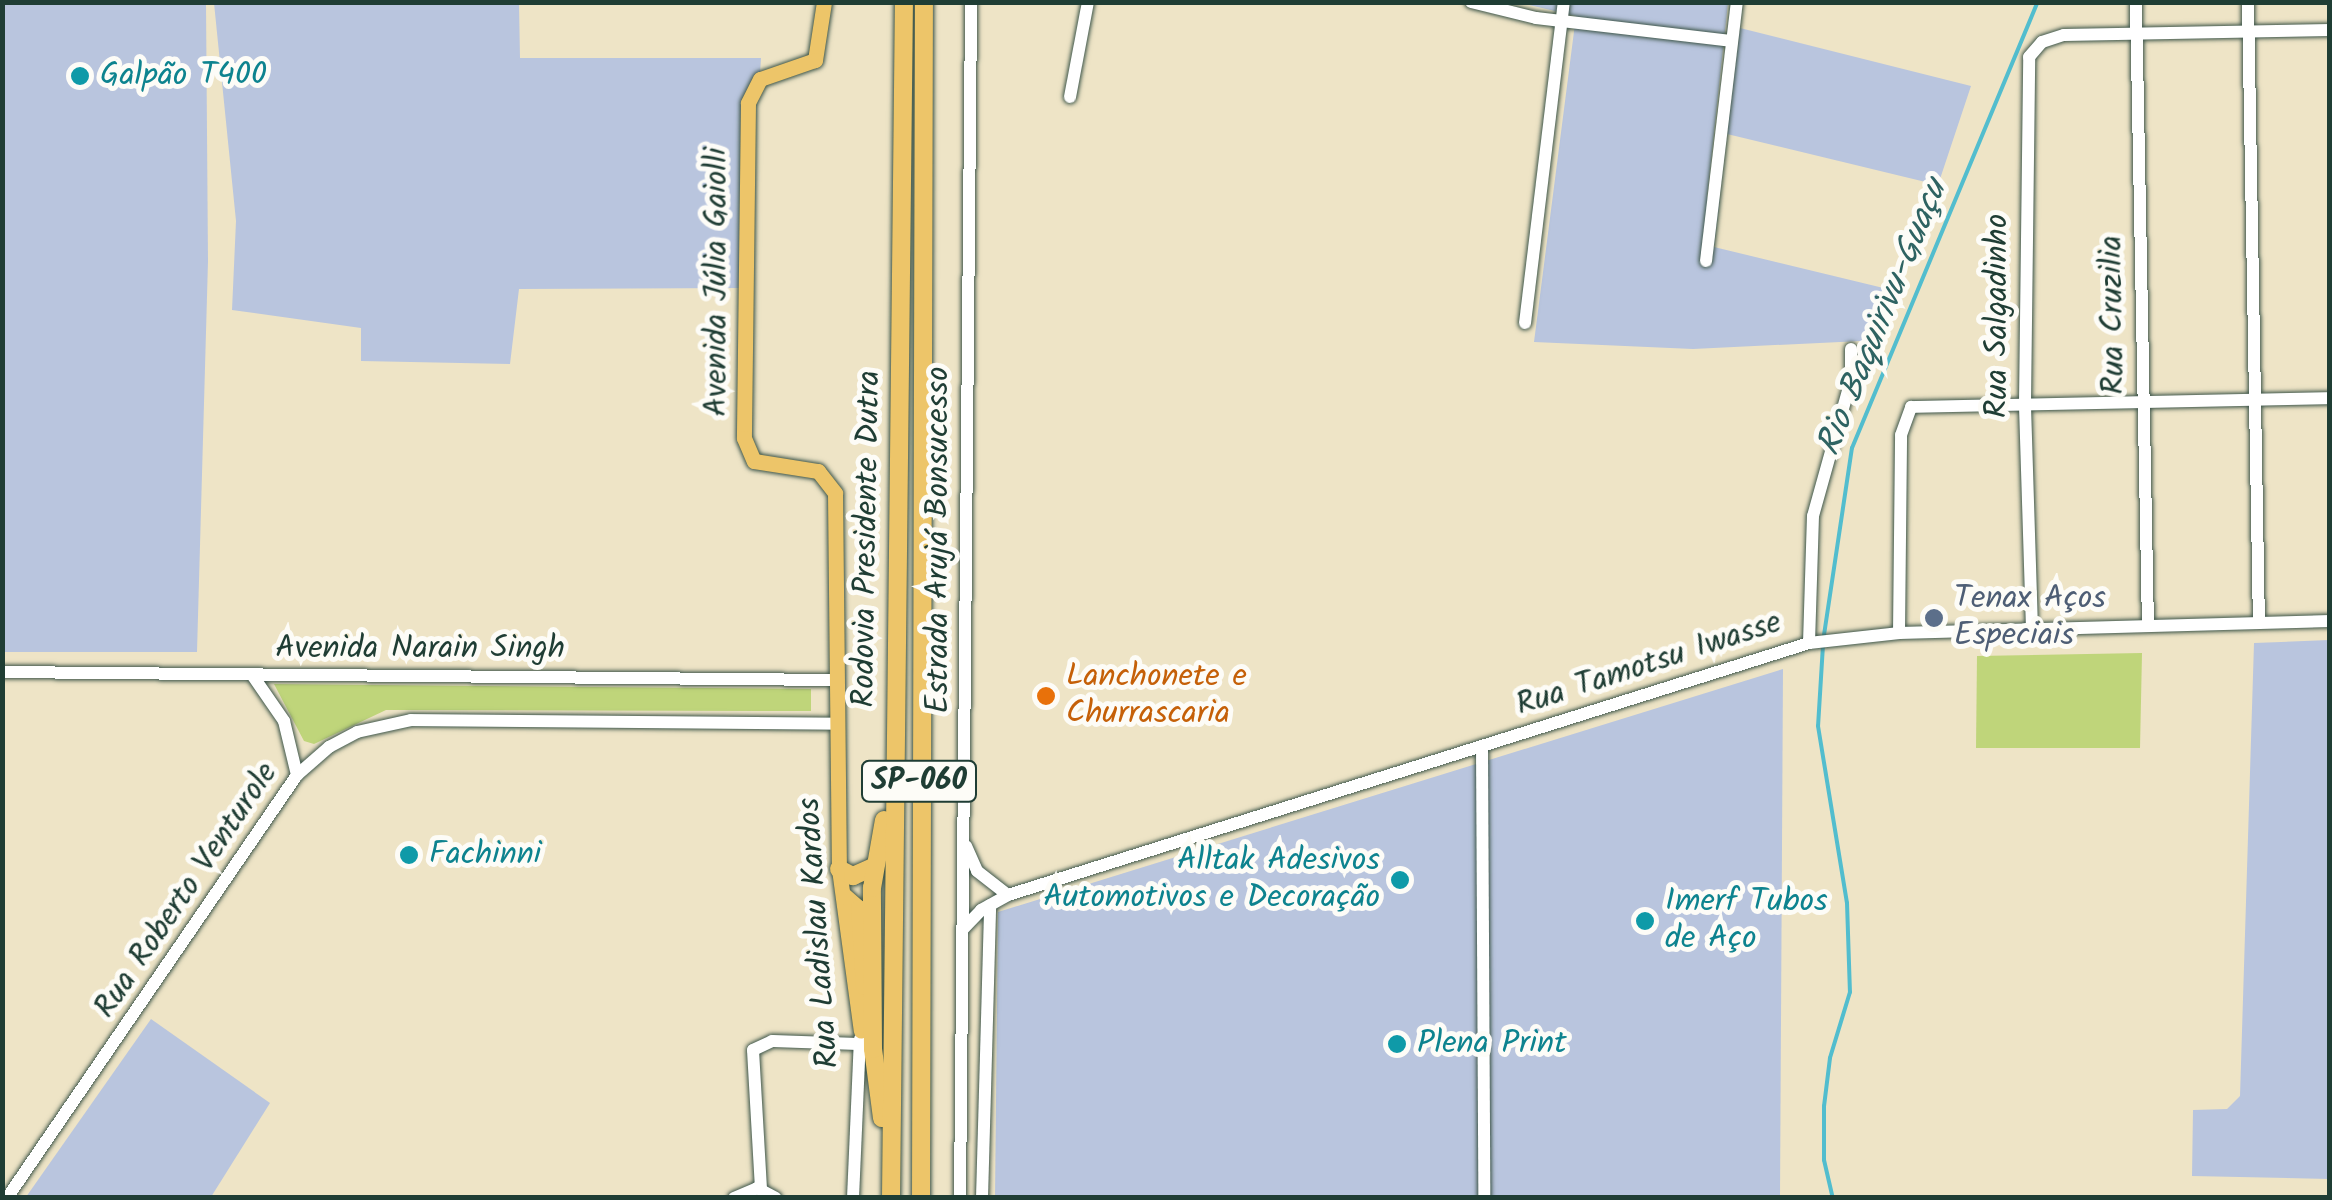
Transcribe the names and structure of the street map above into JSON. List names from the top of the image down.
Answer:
{
  "streets": {
    "highway": ["Rodovia Presidente Dutra", "SP-060"],
    "main road": ["Avenida Júlia Gaiolli", "Rua Ladislau Kardos"],
    "street": [
      "Rua Cruzilia",
      "Rua Salgadinho",
      "Estrada Arujá Bonsucesso",
      "Avenida Narain Singh",
      "Rua Tamotsu Iwasse",
      "Rua Roberto Venturole"
    ]
  },
  "crossings": [
    ["Avenida Júlia Gaiolli", "Avenida Narain Singh"],
    ["Avenida Júlia Gaiolli", "Rua Roberto Venturole"],
    ["Avenida Júlia Gaiolli", "Rua Ladislau Kardos"],
    ["Rua Cruzilia", "Rua Salgadinho"],
    ["Rua Cruzilia", "Rua Tamotsu Iwasse"],
    ["Rua Salgadinho", "Rua Tamotsu Iwasse"],
    ["Estrada Arujá Bonsucesso", "Rua Tamotsu Iwasse"],
    ["Rua Roberto Venturole", "Rua Ladislau Kardos"]
  ],
  "water": ["Rio Baquirivu-Guaçu"],
  "places": [
    "Galpão T400",
    "Tenax Aços Especiais",
    "Lanchonete e Churrascaria",
    "Fachinni",
    "Alltak Adesivos Automotivos e Decoração",
    "Imerf Tubos de Aço",
    "Plena Print"
  ]
}
